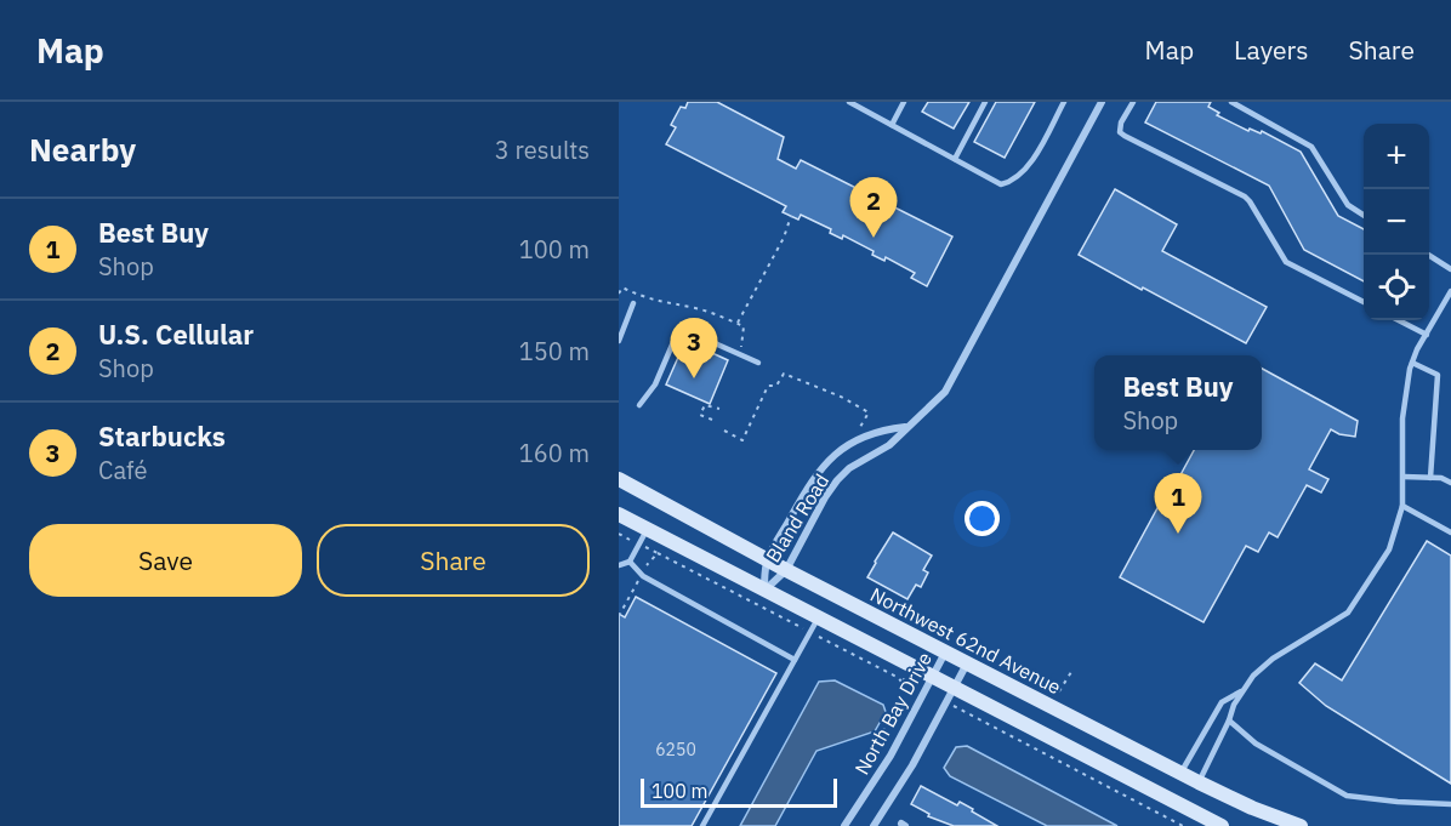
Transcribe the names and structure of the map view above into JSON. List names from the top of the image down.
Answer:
{
  "streets": {
    "street": ["Bland Road", "Northwest 62nd Avenue", "North Bay Drive"]
  },
  "crossings": [
    ["Bland Road", "Northwest 62nd Avenue"],
    ["Northwest 62nd Avenue", "North Bay Drive"]
  ],
  "house_numbers": ["6250"],
  "scale_bar": "100 m",
  "page": {
    "header": "Map",
    "nav": ["Map", "Layers", "Share"],
    "heading": ["Nearby", "3 results"],
    "map_buttons": ["+", "−"],
    "pins": ["2", "3", "1"],
    "list": [
      {
        "mark": "1",
        "name": "Best Buy",
        "note": "Shop",
        "value": "100 m"
      },
      {
        "mark": "2",
        "name": "U.S. Cellular",
        "note": "Shop",
        "value": "150 m"
      },
      {
        "mark": "3",
        "name": "Starbucks",
        "note": "Café",
        "value": "160 m"
      }
    ],
    "popup": ["Best Buy", "Shop"],
    "buttons": ["Save", "Share"],
    "scale": "100 m"
  }
}
